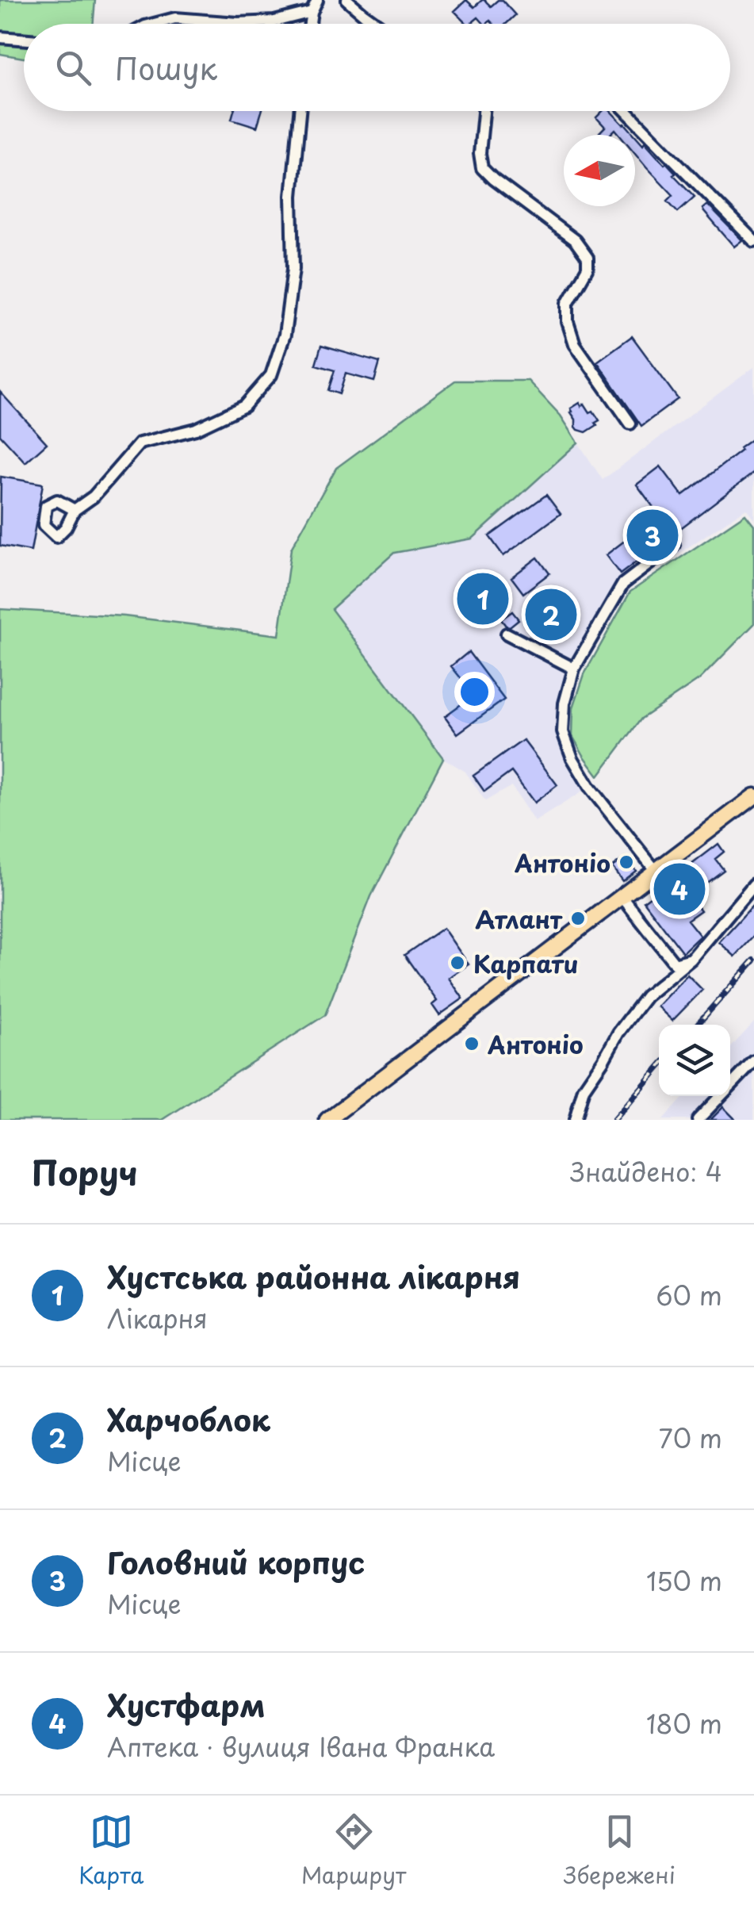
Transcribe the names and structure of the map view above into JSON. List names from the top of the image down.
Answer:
{
  "places": [
    "Антоніо",
    "Атлант",
    "Карпати",
    "Антонio"
  ],
  "north": "left",
  "page": {
    "search": "Пошук",
    "pins": [
      "3",
      "1",
      "2",
      "4"
    ],
    "heading": ["Поруч", "Знайдено: 4"],
    "list": [
      {
        "mark": "1",
        "name": "Хустська районна лікарня",
        "note": "Лікарня",
        "value": "60 m"
      },
      {
        "mark": "2",
        "name": "Харчоблок",
        "note": "Місце",
        "value": "70 m"
      },
      {
        "mark": "3",
        "name": "Головний корпус",
        "note": "Місце",
        "value": "150 m"
      },
      {
        "mark": "4",
        "name": "Хустфарм",
        "note": "Аптека · вулиця Івана Франка",
        "value": "180 m"
      }
    ],
    "nav": ["Карта", "Маршрут", "Збережені"]
  }
}
